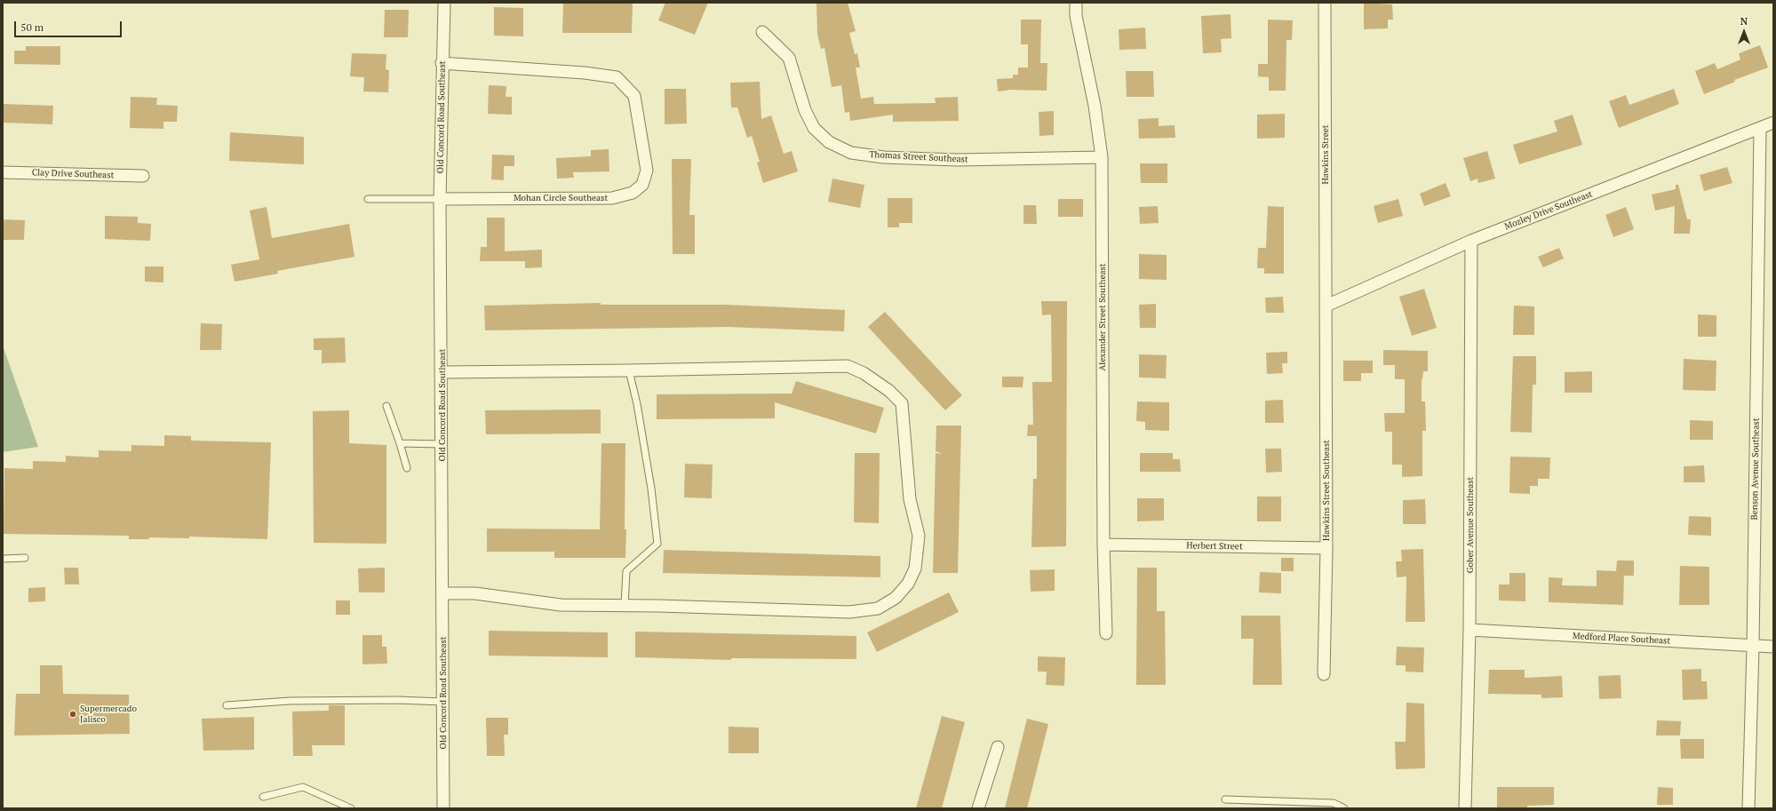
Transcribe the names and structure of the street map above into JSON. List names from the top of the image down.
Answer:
{
  "streets": {
    "street": [
      "Old Concord Road Southeast",
      "Hawkins Street",
      "Thomas Street Southeast",
      "Clay Drive Southeast",
      "Mohan Circle Southeast",
      "Mozley Drive Southeast",
      "Alexander Street Southeast",
      "Benson Avenue Southeast",
      "Hawkins Street Southeast",
      "Gober Avenue Southeast",
      "Herbert Street",
      "Medford Place Southeast"
    ]
  },
  "crossings": [
    ["Old Concord Road Southeast", "Mohan Circle Southeast"],
    ["Hawkins Street", "Mozley Drive Southeast"],
    ["Hawkins Street", "Hawkins Street Southeast"],
    ["Thomas Street Southeast", "Alexander Street Southeast"],
    ["Mozley Drive Southeast", "Benson Avenue Southeast"],
    ["Mozley Drive Southeast", "Hawkins Street Southeast"],
    ["Mozley Drive Southeast", "Gober Avenue Southeast"],
    ["Alexander Street Southeast", "Herbert Street"],
    ["Benson Avenue Southeast", "Medford Place Southeast"],
    ["Hawkins Street Southeast", "Herbert Street"],
    ["Gober Avenue Southeast", "Medford Place Southeast"]
  ],
  "places": ["Supermercado Jalisco"],
  "scale_bar": "50 m",
  "north": "top"
}
